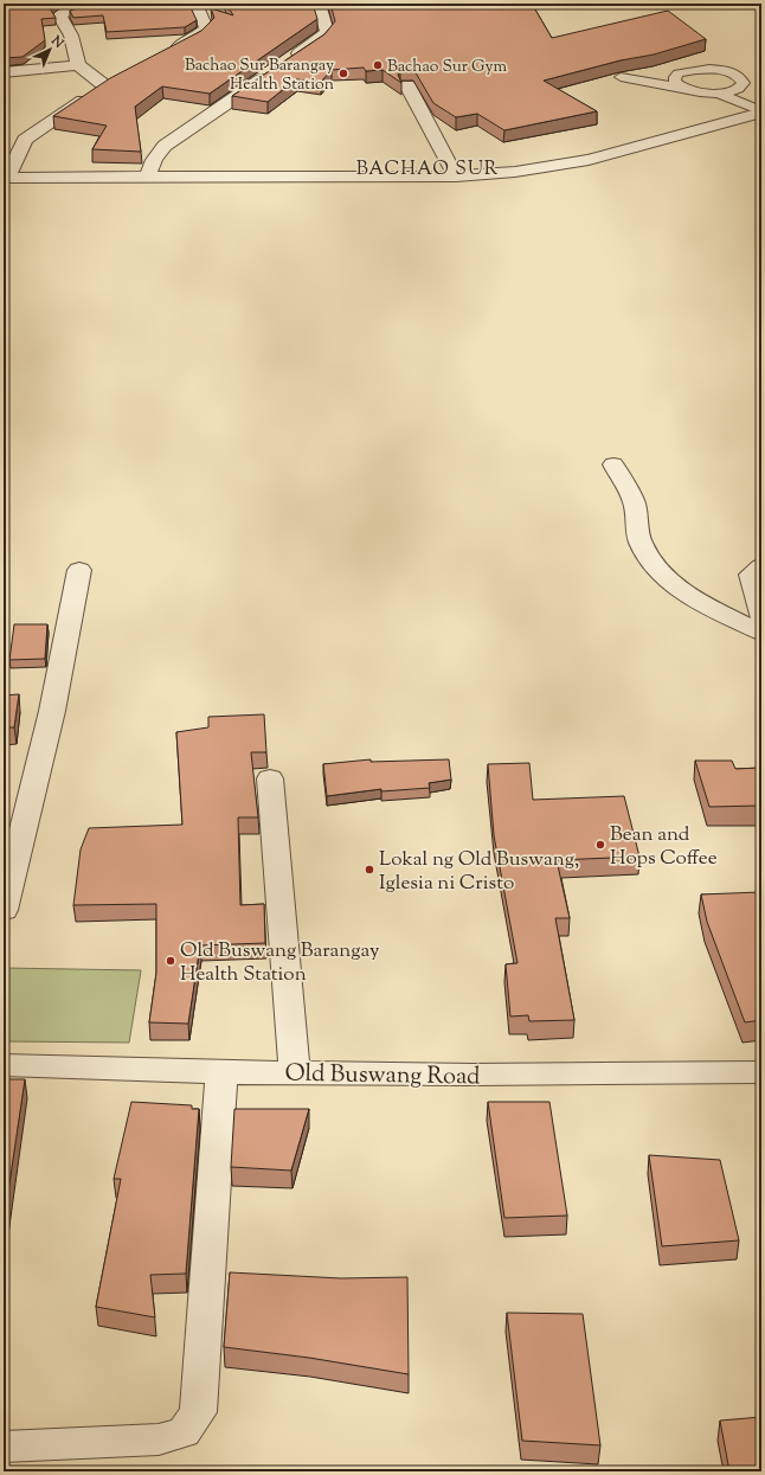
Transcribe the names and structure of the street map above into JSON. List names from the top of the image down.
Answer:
{
  "streets": {
    "street": ["Old Buswang Road"]
  },
  "districts": ["BACHAO SUR"],
  "places": [
    "Bachao Sur Gym",
    "Bachao Sur Barangay Health Station",
    "Bean and Hops Coffee",
    "Lokal ng Old Buswang, Iglesia ni Cristo",
    "Old Buswang Barangay Health Station"
  ],
  "north": "top right"
}
